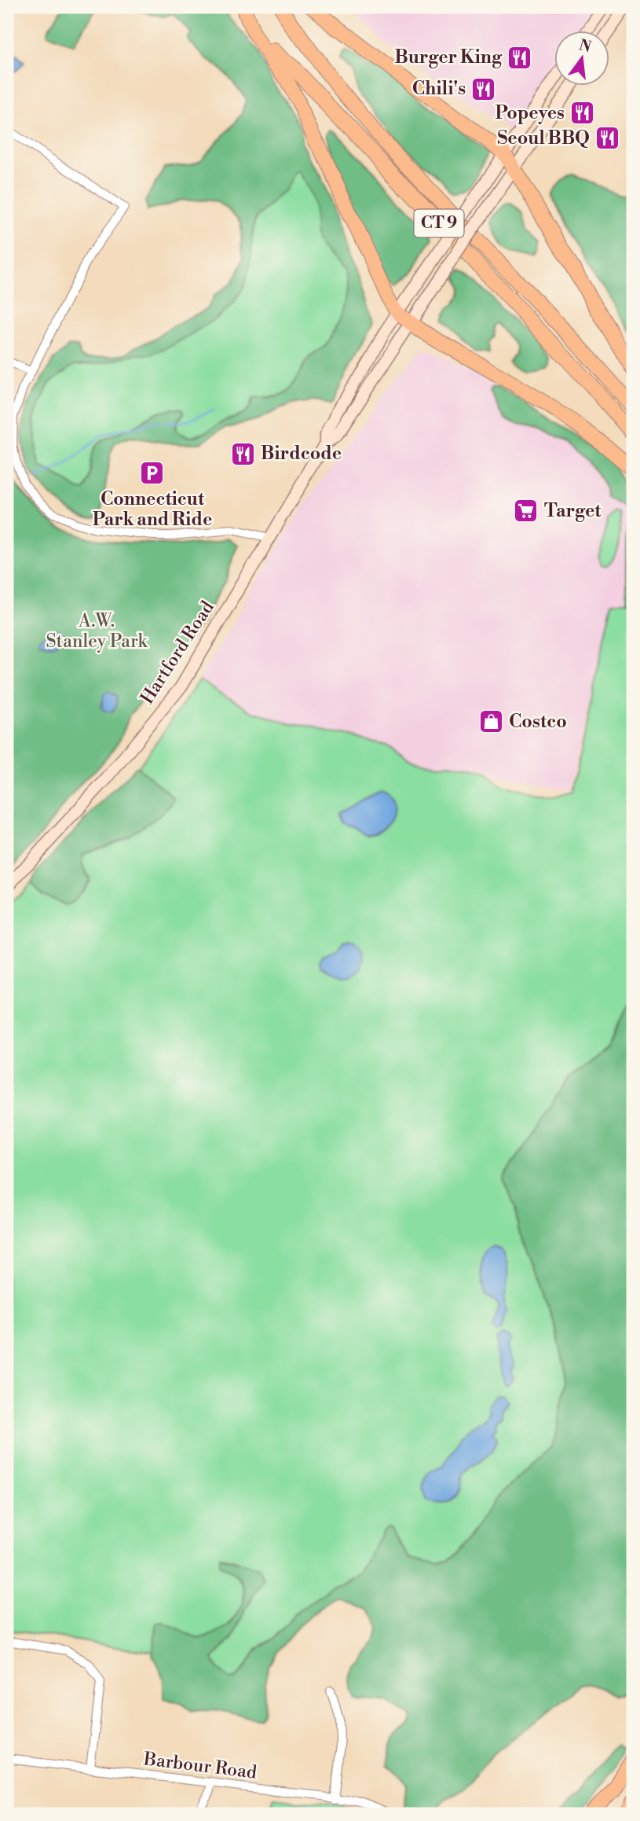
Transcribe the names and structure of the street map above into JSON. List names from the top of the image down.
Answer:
{
  "streets": {
    "highway": ["CT 9"],
    "main road": ["Hartford Road"],
    "street": ["Barbour Road"]
  },
  "parks": ["A.W. Stanley Park"],
  "places": {
    "restaurant": [
      "Burger King",
      "Chili's",
      "Popeyes",
      "Seoul BBQ",
      "Birdcode"
    ],
    "parking": ["Connecticut Park and Ride"],
    "supermarket": ["Target"],
    "shop": ["Costco"]
  },
  "north": "top"
}
